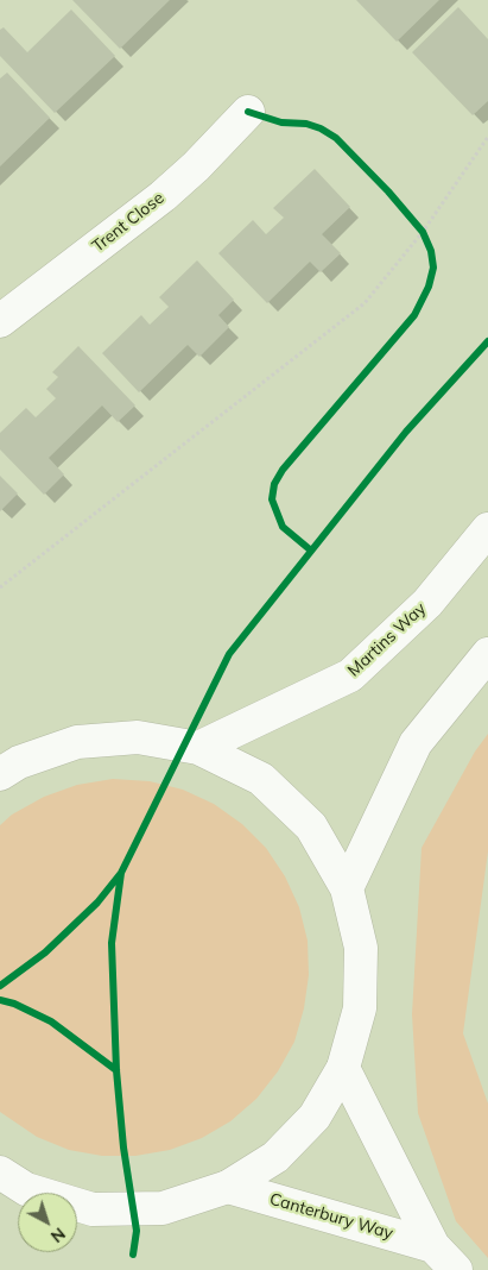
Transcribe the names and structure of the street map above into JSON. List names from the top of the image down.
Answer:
{
  "streets": {
    "main road": ["Trent Close", "Martins Way", "Canterbury Way"]
  },
  "north": "bottom right"
}
